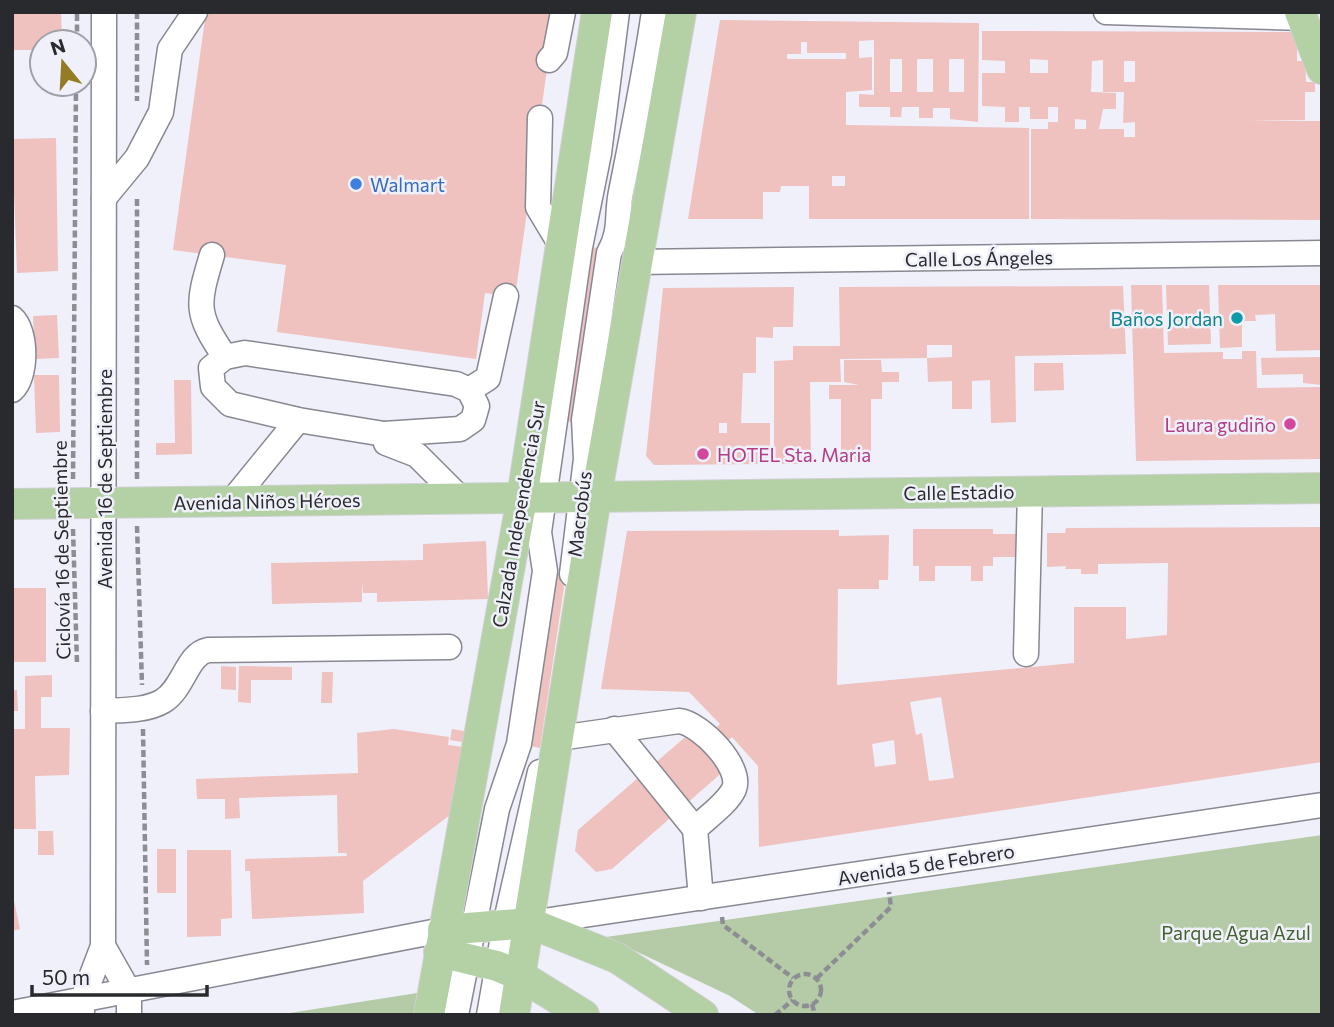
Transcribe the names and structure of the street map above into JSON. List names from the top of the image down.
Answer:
{
  "streets": {
    "main road": ["Calle Estadio", "Avenida Niños Héroes", "Calzada Independencia Sur"],
    "street": [
      "Calle Los Ángeles",
      "Avenida 16 de Septiembre",
      "Macrobús",
      "Avenida 5 de Febrero"
    ],
    "path": ["Ciclovía 16 de Septiembre"]
  },
  "crossings": [
    ["Avenida 16 de Septiembre", "Avenida Niños Héroes"],
    ["Calle Estadio", "Avenida Niños Héroes"],
    ["Calle Estadio", "Calzada Independencia Sur"],
    ["Calle Estadio", "Macrobús"],
    ["Avenida Niños Héroes", "Calzada Independencia Sur"],
    ["Avenida Niños Héroes", "Macrobús"],
    ["Avenida Niños Héroes", "Ciclovía 16 de Septiembre"],
    ["Calzada Independencia Sur", "Macrobús"],
    ["Macrobús", "Avenida 5 de Febrero"]
  ],
  "parks": ["Parque Agua Azul"],
  "places": [
    "Walmart",
    "Baños Jordan",
    "Laura gudiño",
    "HOTEL Sta. Maria"
  ],
  "scale_bar": "50 m",
  "north": "top"
}
